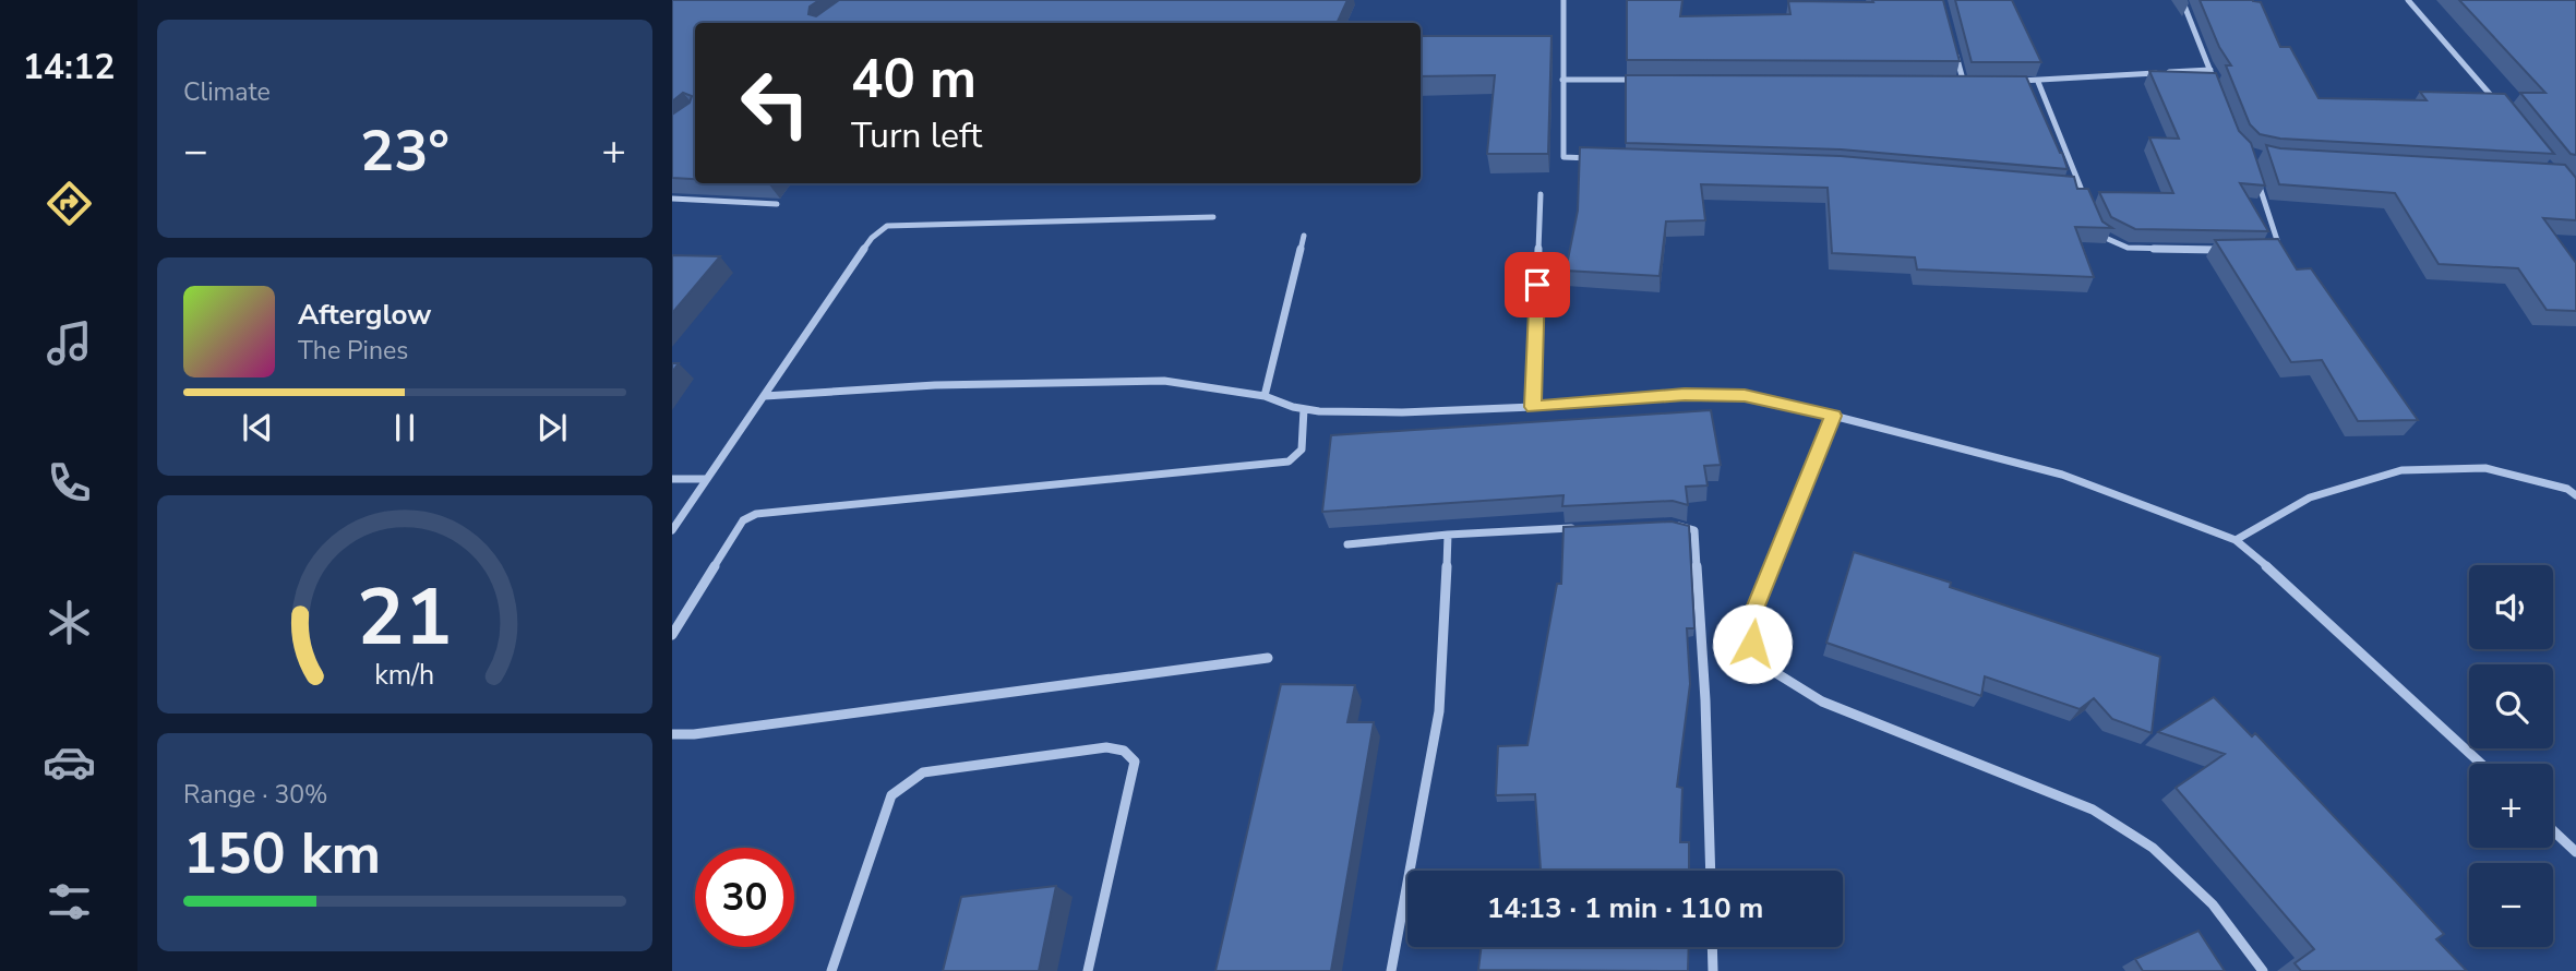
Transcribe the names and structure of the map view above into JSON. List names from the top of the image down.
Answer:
{
  "page": {
    "tabs": "14:12",
    "tile": [
      "Climate",
      ["Range · 30%", "150 km"]
    ],
    "turn": ["40 m", "Turn left"],
    "heat": ["−", "23°", "+"],
    "song": ["Afterglow", "The Pines"],
    "map_buttons": ["+", "−"],
    "limit": "30",
    "trip": "14:13 · 1 min · 110 m",
    "gauge": ["21", "km/h"]
  }
}
